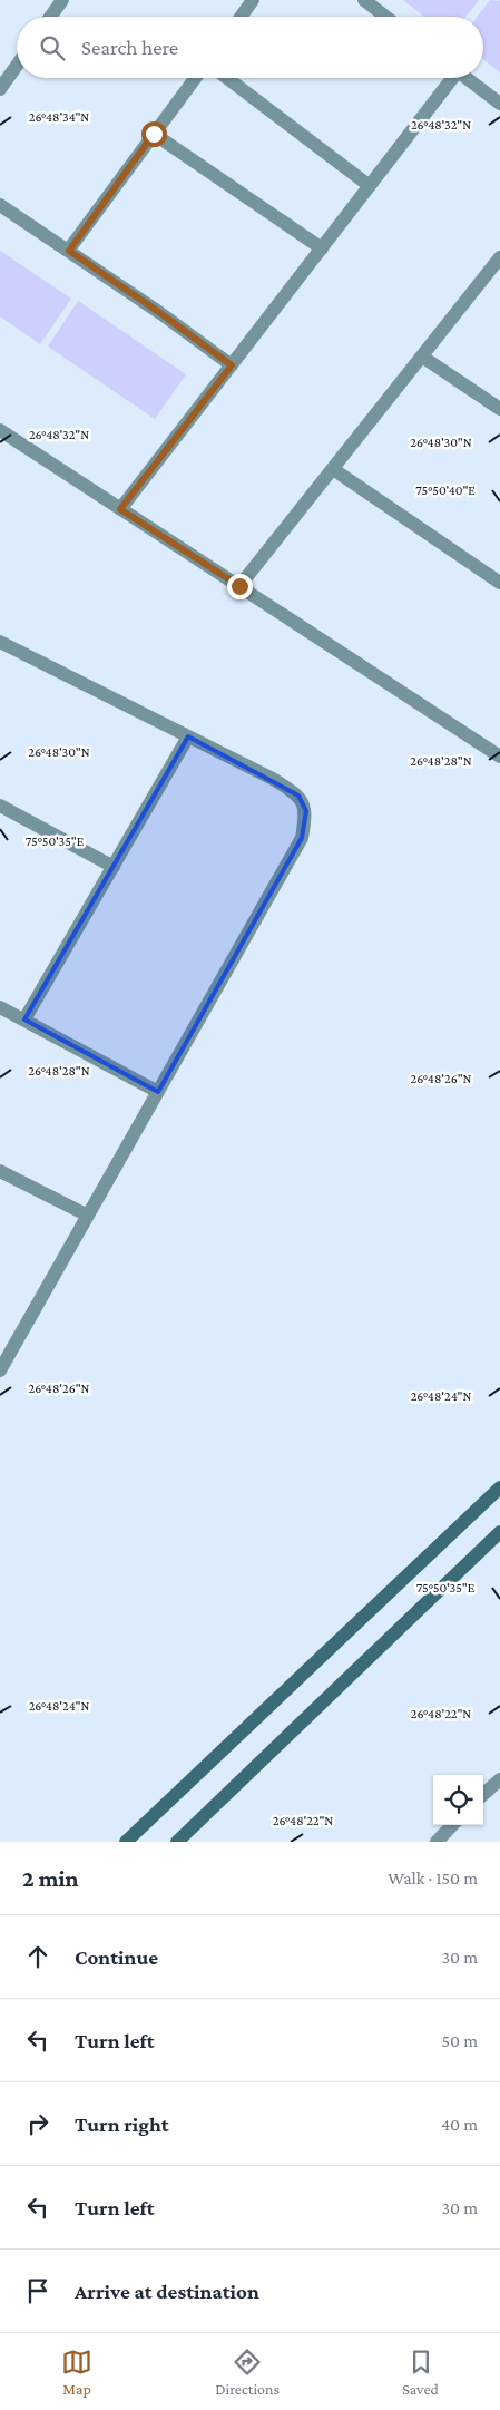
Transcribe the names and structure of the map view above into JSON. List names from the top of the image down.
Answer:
{
  "page": {
    "search": "Search here",
    "heading": ["2 min", "Walk · 150 m"],
    "list": [
      ["Continue", "30 m"],
      ["Turn left", "50 m"],
      ["Turn right", "40 m"],
      ["Turn left", "30 m"],
      "Arrive at destination"
    ],
    "nav": ["Map", "Directions", "Saved"]
  },
  "coordinates": [
    "26°48'34\"N",
    "26°48'32\"N",
    "26°48'30\"N",
    "75°50'40\"E",
    "26°48'28\"N",
    "75°50'35\"E",
    "26°48'26\"N",
    "26°48'24\"N",
    "26°48'22\"N"
  ]
}
